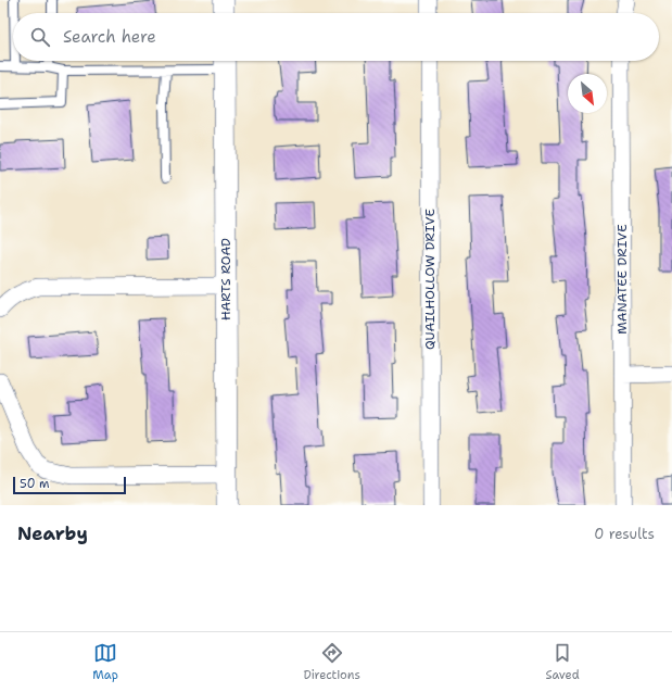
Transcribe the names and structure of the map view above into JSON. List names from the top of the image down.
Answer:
{
  "streets": {
    "street": ["HARTS ROAD", "QUAILHOLLOW DRIVE", "MANATEE DRIVE"]
  },
  "scale_bar": "50 m",
  "north": "bottom right",
  "page": {
    "search": "Search here",
    "scale": "50 m",
    "heading": ["Nearby", "0 results"],
    "nav": ["Map", "Directions", "Saved"]
  }
}
